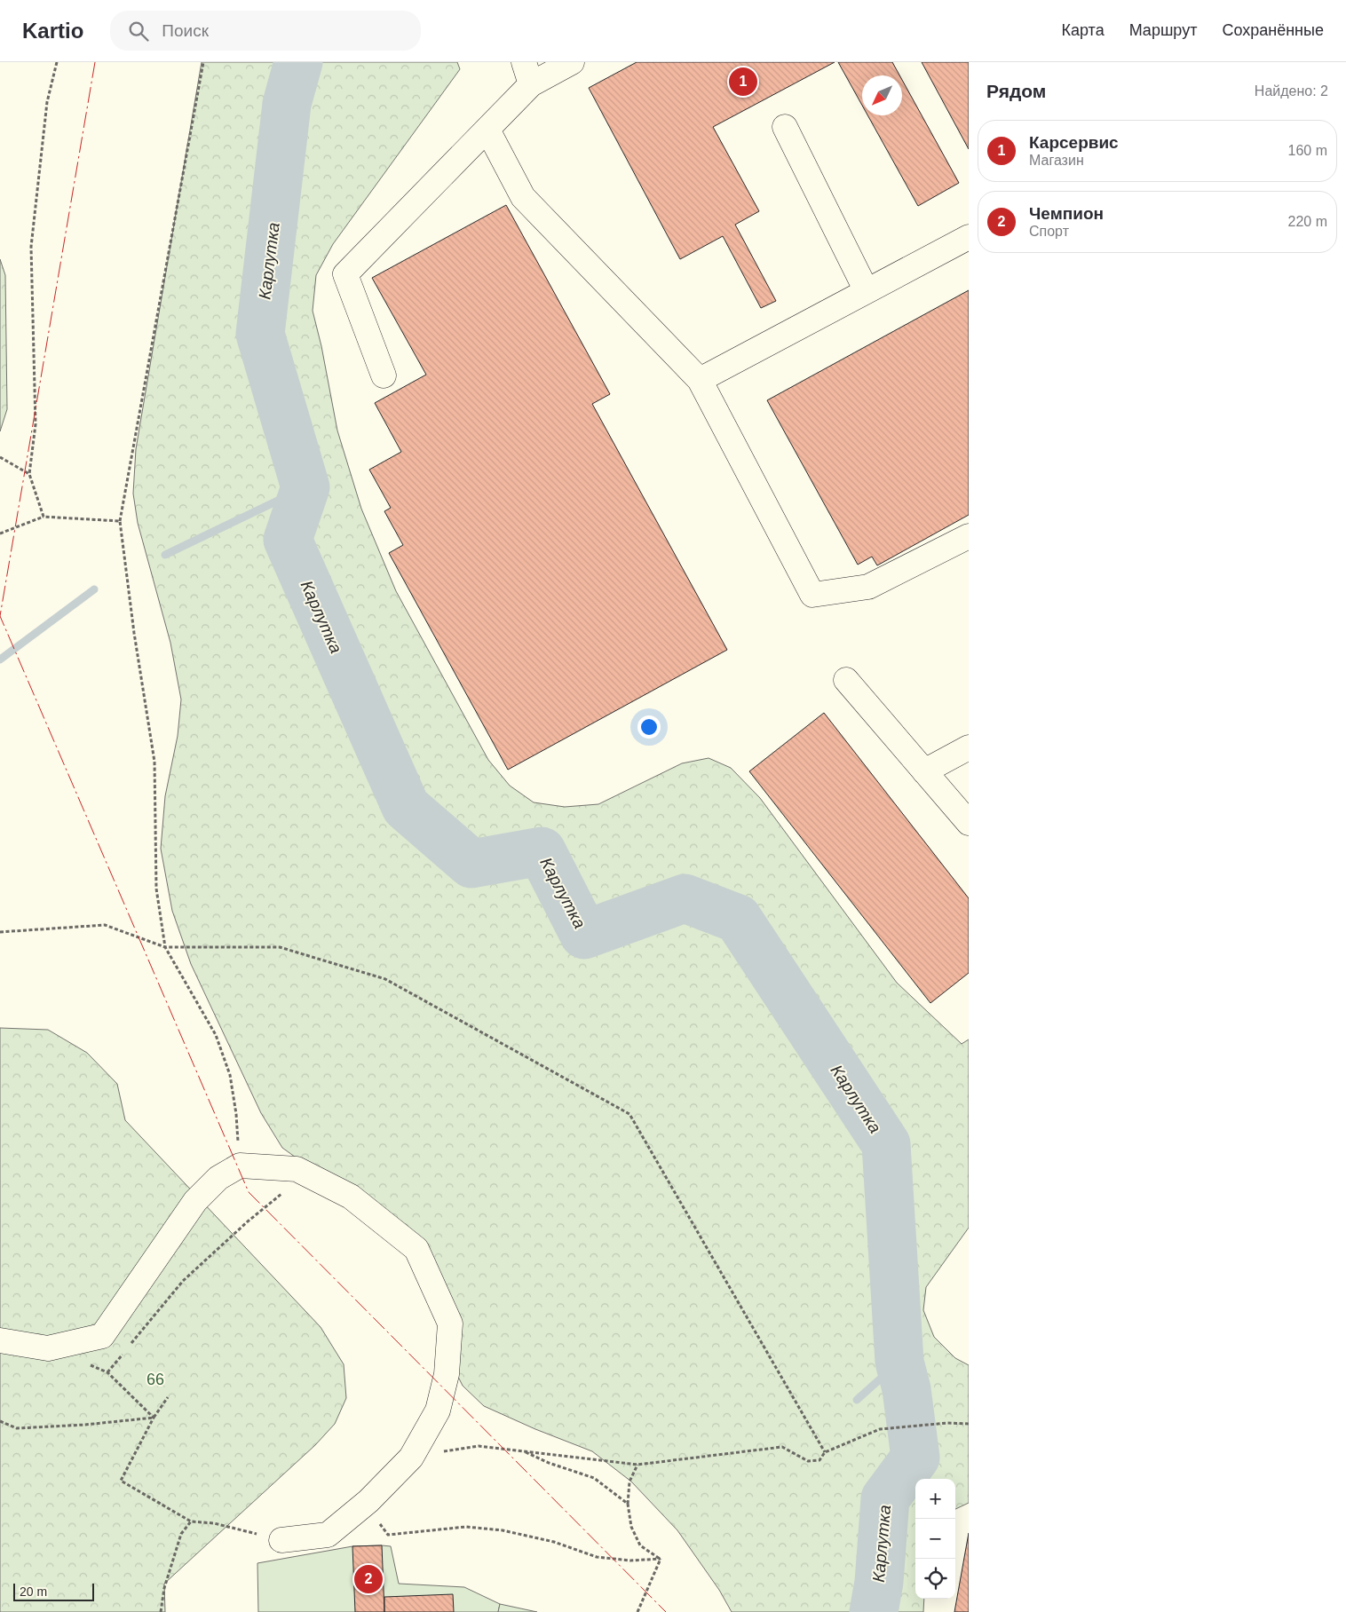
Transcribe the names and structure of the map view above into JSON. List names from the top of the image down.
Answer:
{
  "water": ["Карлутка"],
  "parks": ["66"],
  "scale_bar": "20 m",
  "north": "bottom left",
  "page": {
    "header": "Kartio",
    "search": "Поиск",
    "nav": ["Карта", "Маршрут", "Сохранённые"],
    "heading": ["Рядом", "Найдено: 2"],
    "pins": ["1", "2"],
    "list": [
      {
        "mark": "1",
        "name": "Карсервис",
        "note": "Магазин",
        "value": "160 m"
      },
      {
        "mark": "2",
        "name": "Чемпион",
        "note": "Спорт",
        "value": "220 m"
      }
    ],
    "map_buttons": ["+", "−"],
    "scale": "20 m"
  }
}
